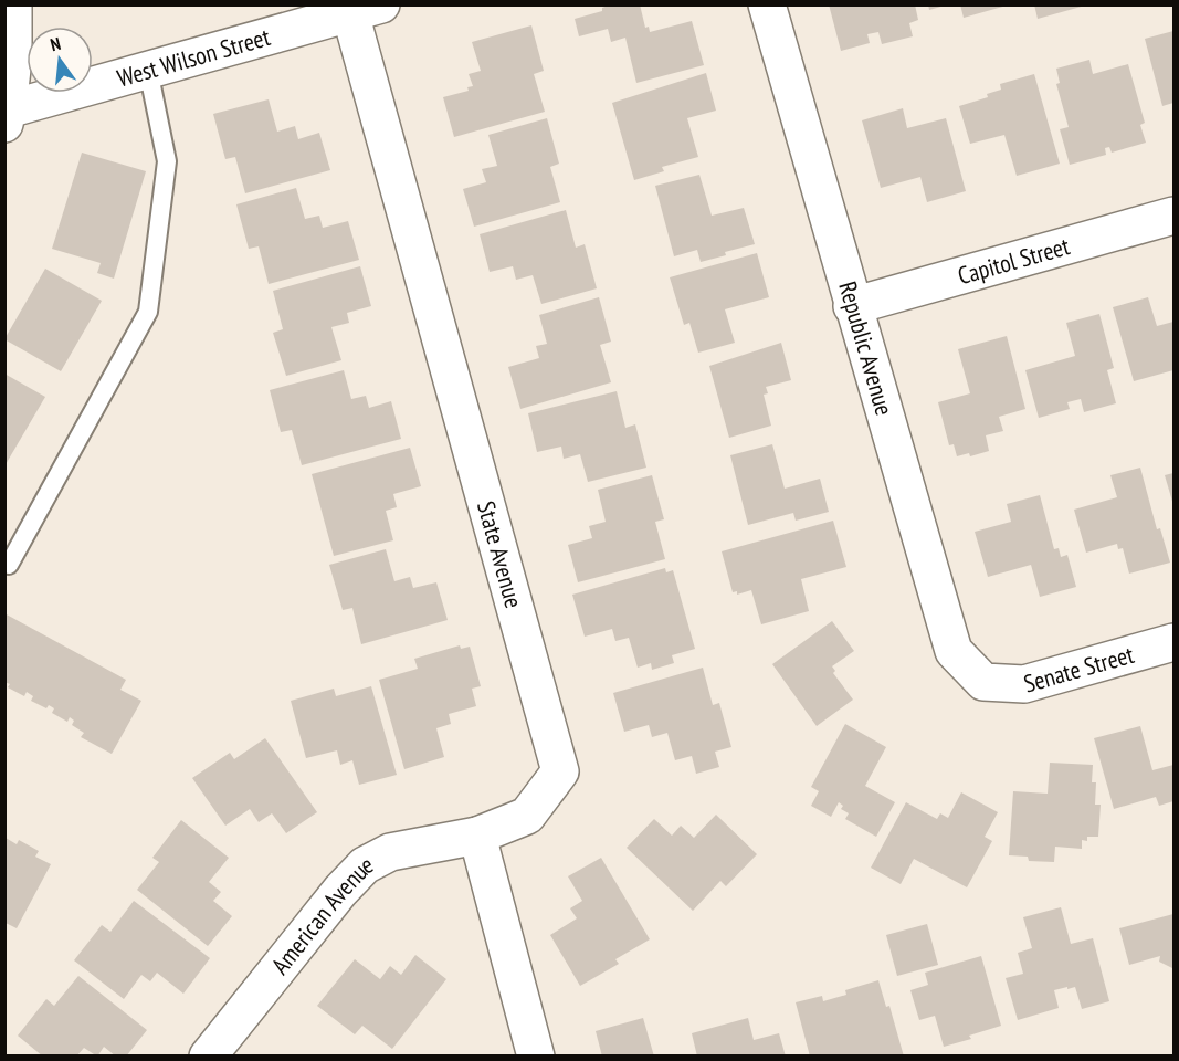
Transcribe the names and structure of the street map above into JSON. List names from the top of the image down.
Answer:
{
  "streets": {
    "street": [
      "West Wilson Street",
      "Capitol Street",
      "Republic Avenue",
      "State Avenue",
      "Senate Street",
      "American Avenue"
    ]
  },
  "crossings": [
    ["West Wilson Street", "State Avenue"],
    ["Capitol Street", "Republic Avenue"],
    ["Republic Avenue", "Senate Street"],
    ["State Avenue", "American Avenue"]
  ],
  "north": "top"
}
